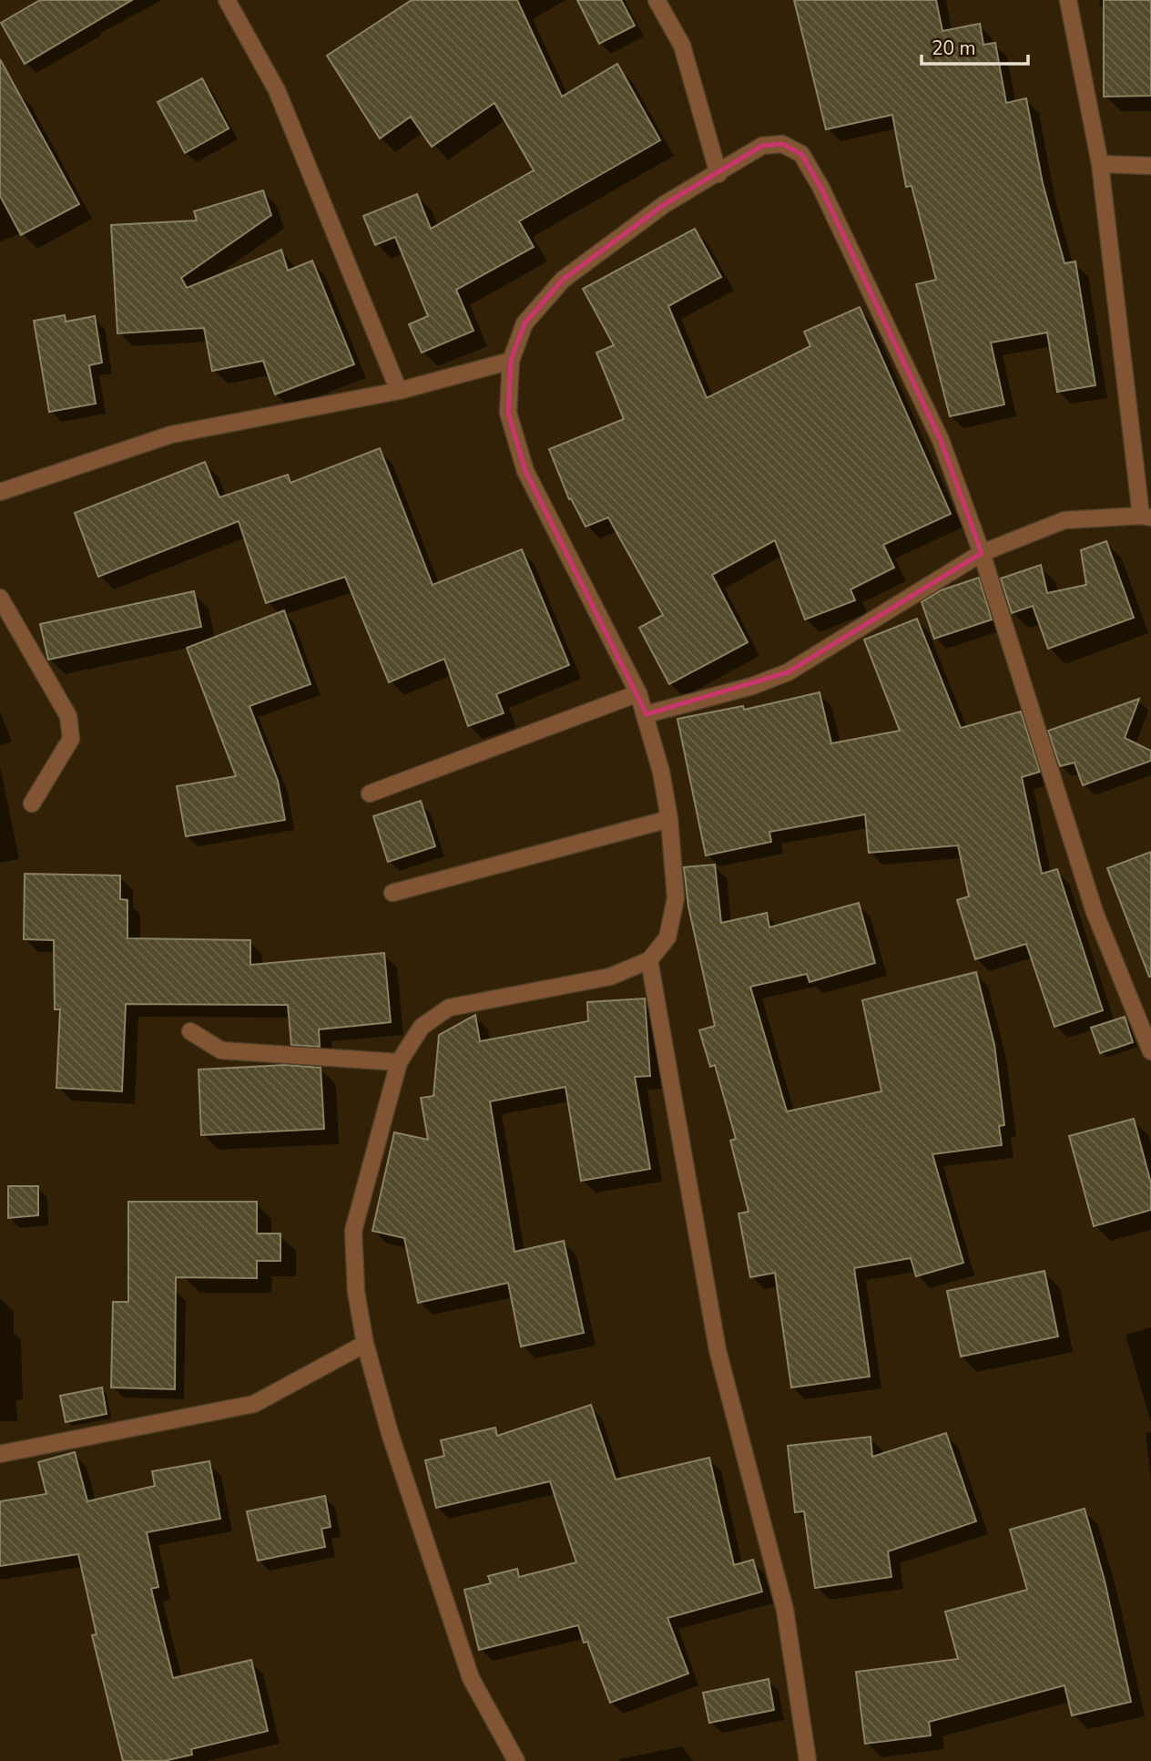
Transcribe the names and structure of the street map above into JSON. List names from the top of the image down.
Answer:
{
  "scale_bar": "20 m"
}
